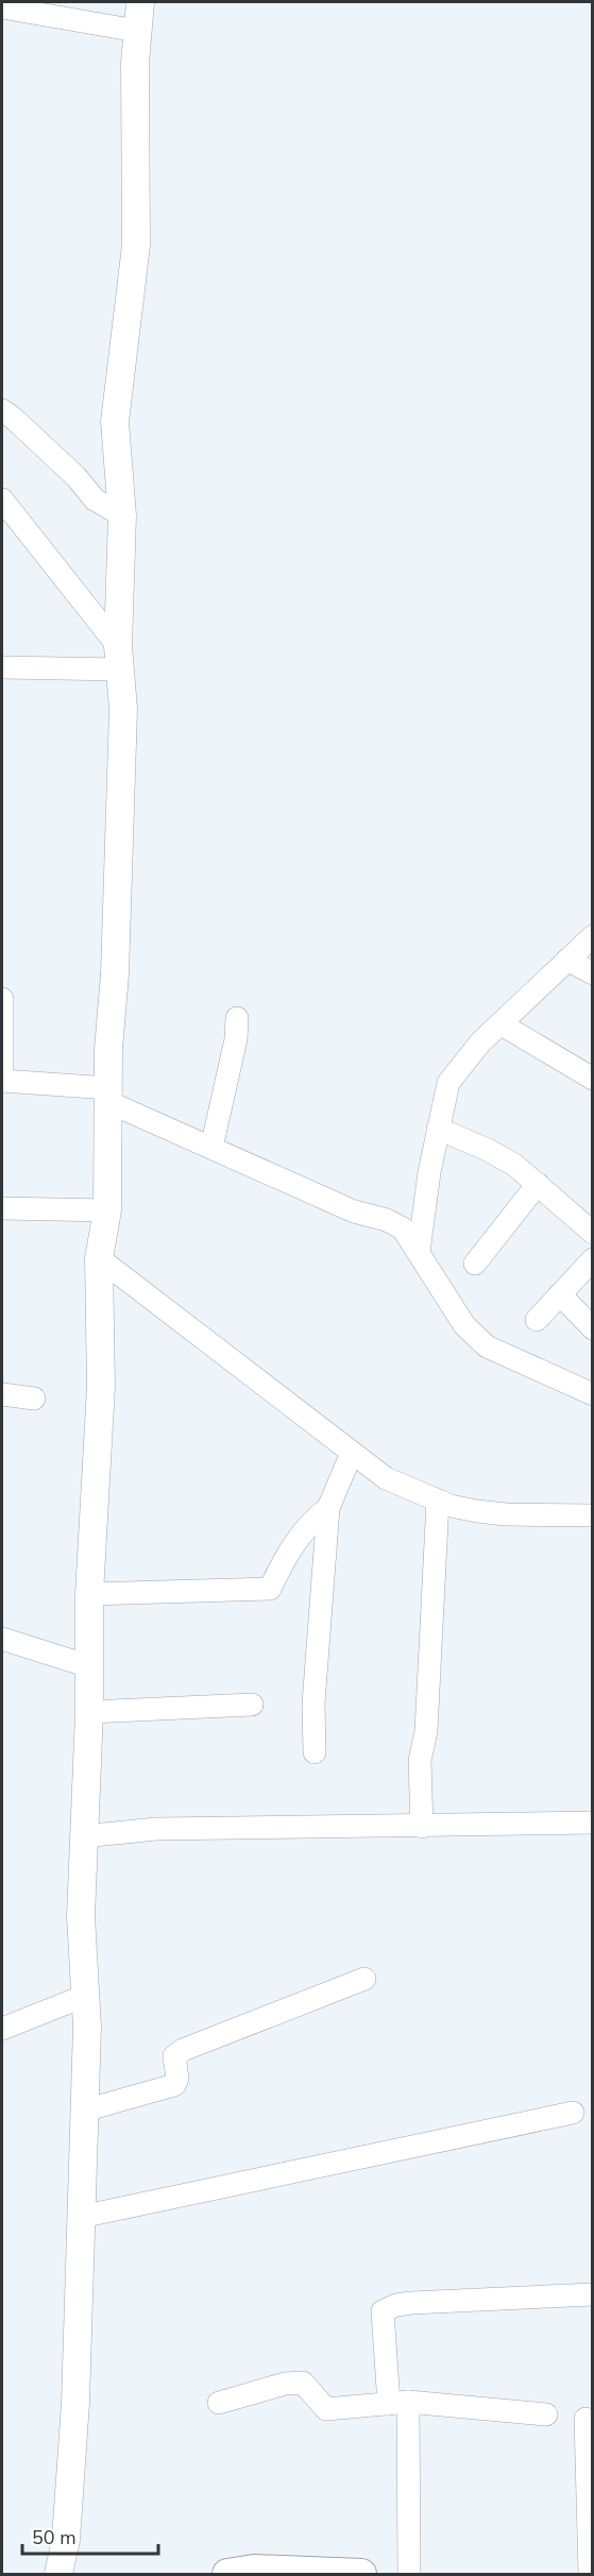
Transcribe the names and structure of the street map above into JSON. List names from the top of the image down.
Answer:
{
  "scale_bar": "50 m"
}
